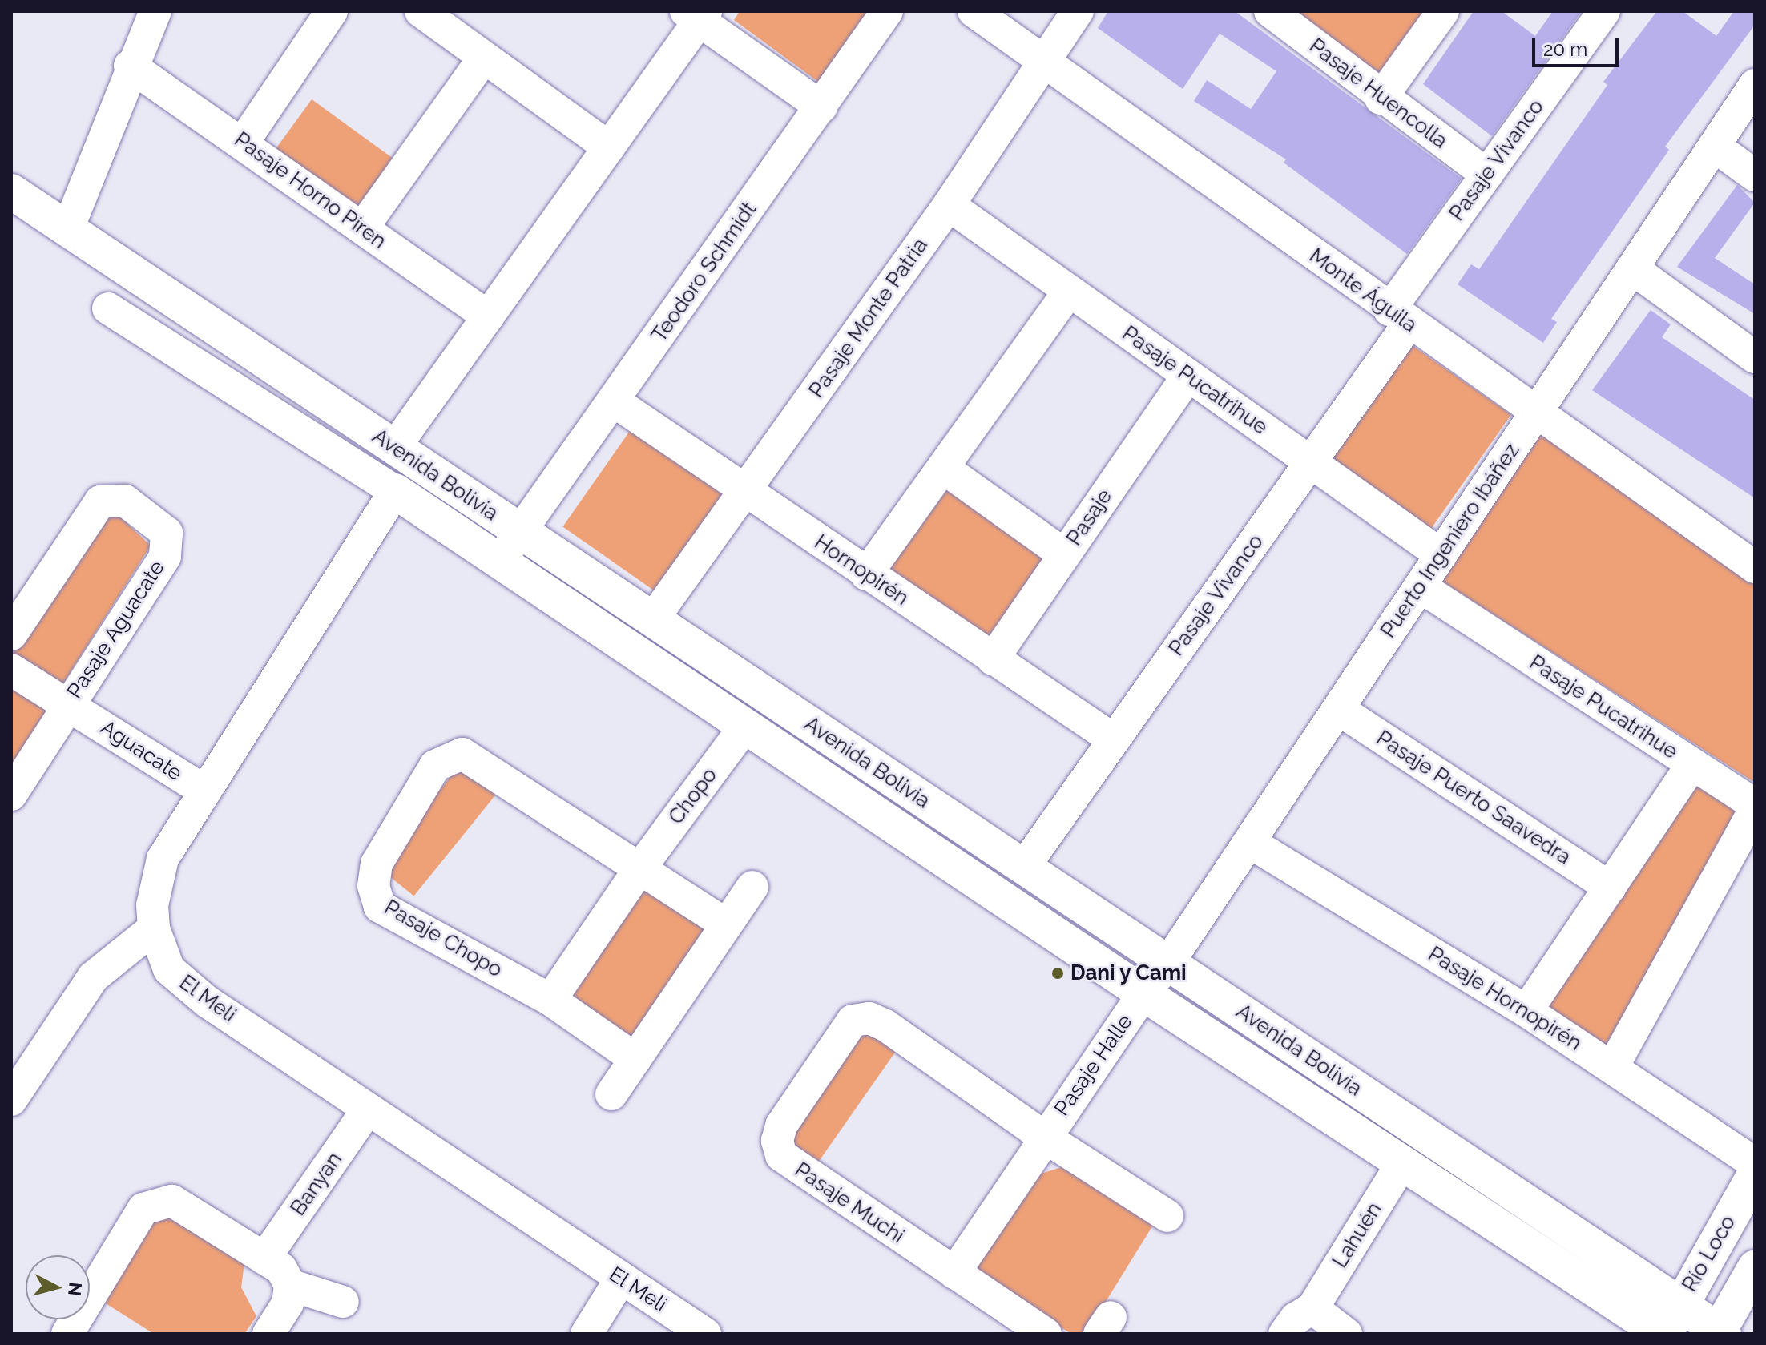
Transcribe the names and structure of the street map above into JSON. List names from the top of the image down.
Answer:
{
  "streets": {
    "street": [
      "Pasaje Huencolla",
      "Pasaje Vivanco",
      "Pasaje Horno Piren",
      "Teodoro Schmidt",
      "Monte Águila",
      "Pasaje Monte Patria",
      "Pasaje Pucatrihue",
      "Avenida Bolivia",
      "Pasaje",
      "Puerto Ingeniero Ibáñez",
      "Hornopirén",
      "Pasaje Aguacate",
      "Aguacate",
      "Chopo",
      "Pasaje Puerto Saavedra",
      "Pasaje Chopo",
      "El Meli",
      "Pasaje Hornopirén",
      "Pasaje Halle",
      "Banyan",
      "Pasaje Muchi",
      "Lahuén",
      "Río Loco"
    ]
  },
  "crossings": [
    ["Pasaje Huencolla", "Pasaje Vivanco"],
    ["Pasaje Vivanco", "Monte Águila"],
    ["Pasaje Vivanco", "Pasaje Pucatrihue"],
    ["Pasaje Vivanco", "Avenida Bolivia"],
    ["Pasaje Vivanco", "Hornopirén"],
    ["Teodoro Schmidt", "Avenida Bolivia"],
    ["Teodoro Schmidt", "Hornopirén"],
    ["Monte Águila", "Pasaje Monte Patria"],
    ["Monte Águila", "Puerto Ingeniero Ibáñez"],
    ["Pasaje Monte Patria", "Pasaje Pucatrihue"],
    ["Pasaje Monte Patria", "Avenida Bolivia"],
    ["Pasaje Monte Patria", "Hornopirén"],
    ["Pasaje Pucatrihue", "Pasaje"],
    ["Pasaje Pucatrihue", "Puerto Ingeniero Ibáñez"],
    ["Avenida Bolivia", "Puerto Ingeniero Ibáñez"],
    ["Avenida Bolivia", "Chopo"],
    ["Avenida Bolivia", "El Meli"],
    ["Avenida Bolivia", "Pasaje Halle"],
    ["Avenida Bolivia", "Lahuén"],
    ["Avenida Bolivia", "Río Loco"],
    ["Pasaje", "Hornopirén"],
    ["Puerto Ingeniero Ibáñez", "Pasaje Puerto Saavedra"],
    ["Puerto Ingeniero Ibáñez", "Pasaje Hornopirén"],
    ["Puerto Ingeniero Ibáñez", "Pasaje Halle"],
    ["Pasaje Aguacate", "Aguacate"],
    ["Aguacate", "El Meli"],
    ["Chopo", "Pasaje Chopo"],
    ["El Meli", "Banyan"],
    ["Pasaje Halle", "Pasaje Muchi"]
  ],
  "places": ["Dani y Cami"],
  "scale_bar": "20 m",
  "north": "right"
}
